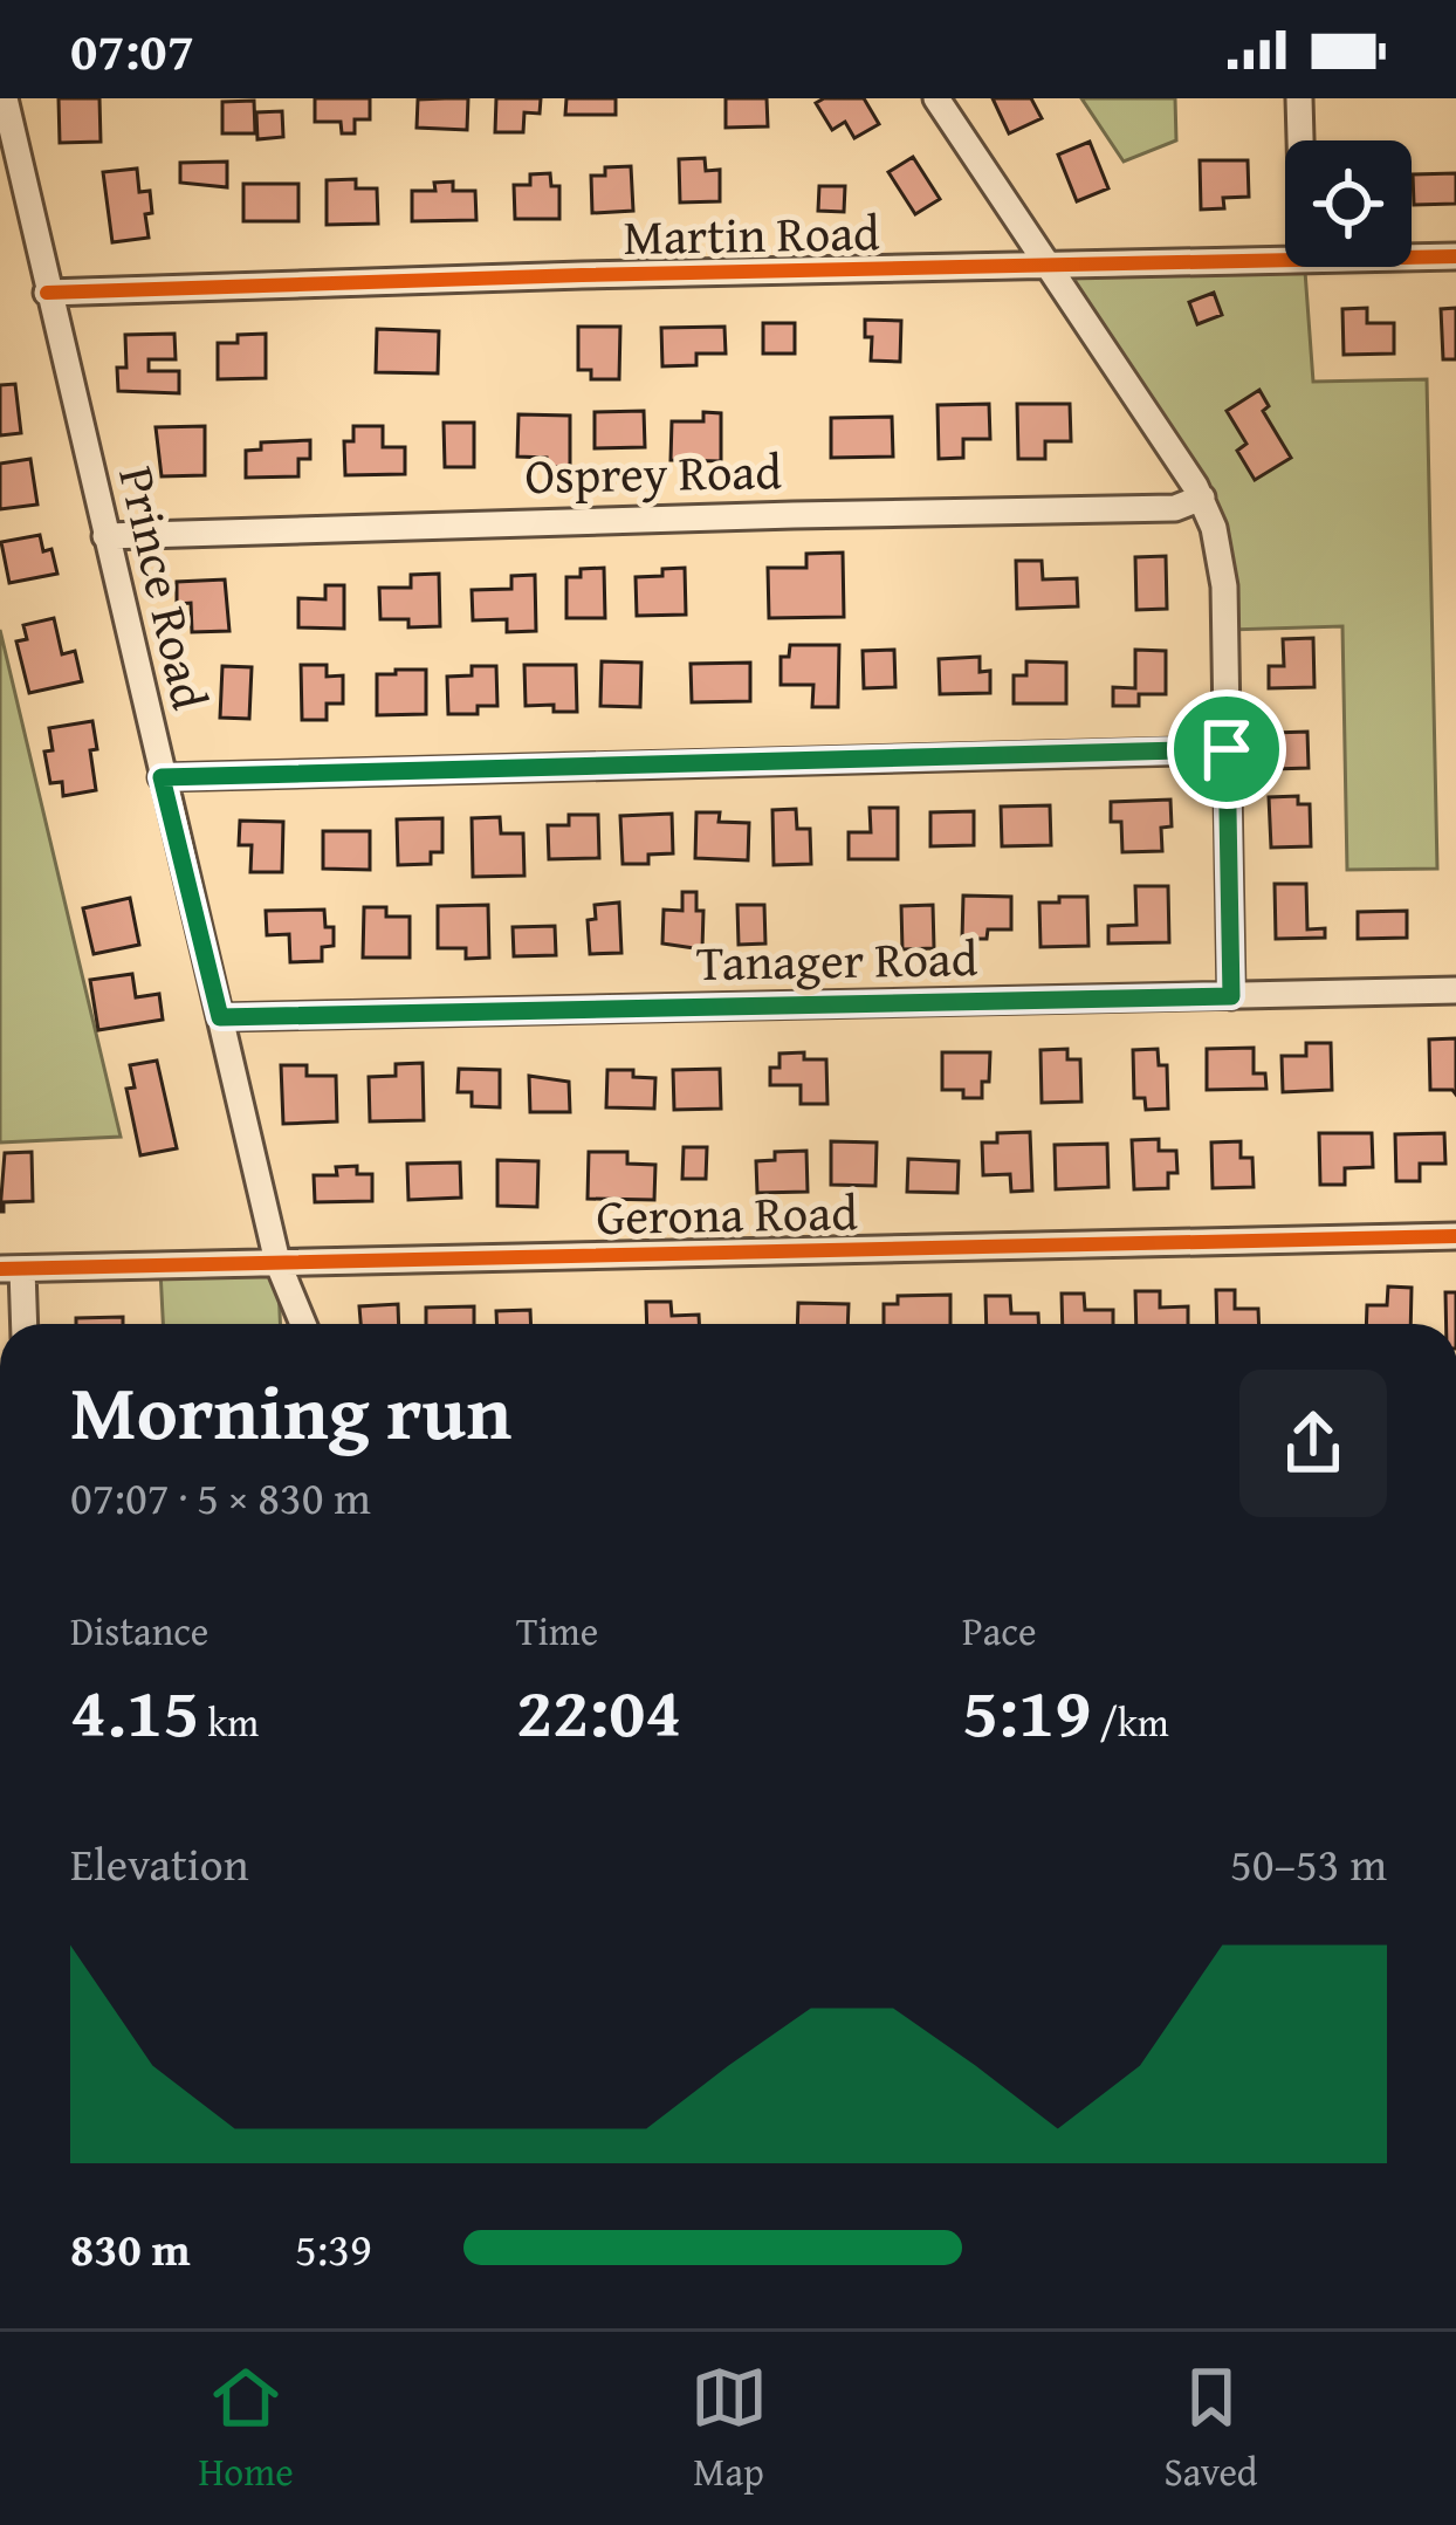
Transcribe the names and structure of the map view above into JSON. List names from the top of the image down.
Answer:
{
  "streets": {
    "street": [
      "Martin Road",
      "Osprey Road",
      "Prince Road",
      "Tanager Road",
      "Gerona Road"
    ]
  },
  "crossings": [
    ["Martin Road", "Prince Road"],
    ["Osprey Road", "Prince Road"],
    ["Prince Road", "Tanager Road"],
    ["Prince Road", "Gerona Road"]
  ],
  "page": {
    "status": "07:07",
    "heading": ["Morning run", "07:07 · 5 × 830 m"],
    "stats": [
      ["Distance", "4.15 km"],
      ["Time", "22:04"],
      ["Pace", "5:19 /km"]
    ],
    "chart": ["Elevation", "50–53 m"],
    "list": [
      {
        "name": "830 m",
        "note": "5:39"
      }
    ],
    "tabs": ["Home", "Map", "Saved"]
  }
}
